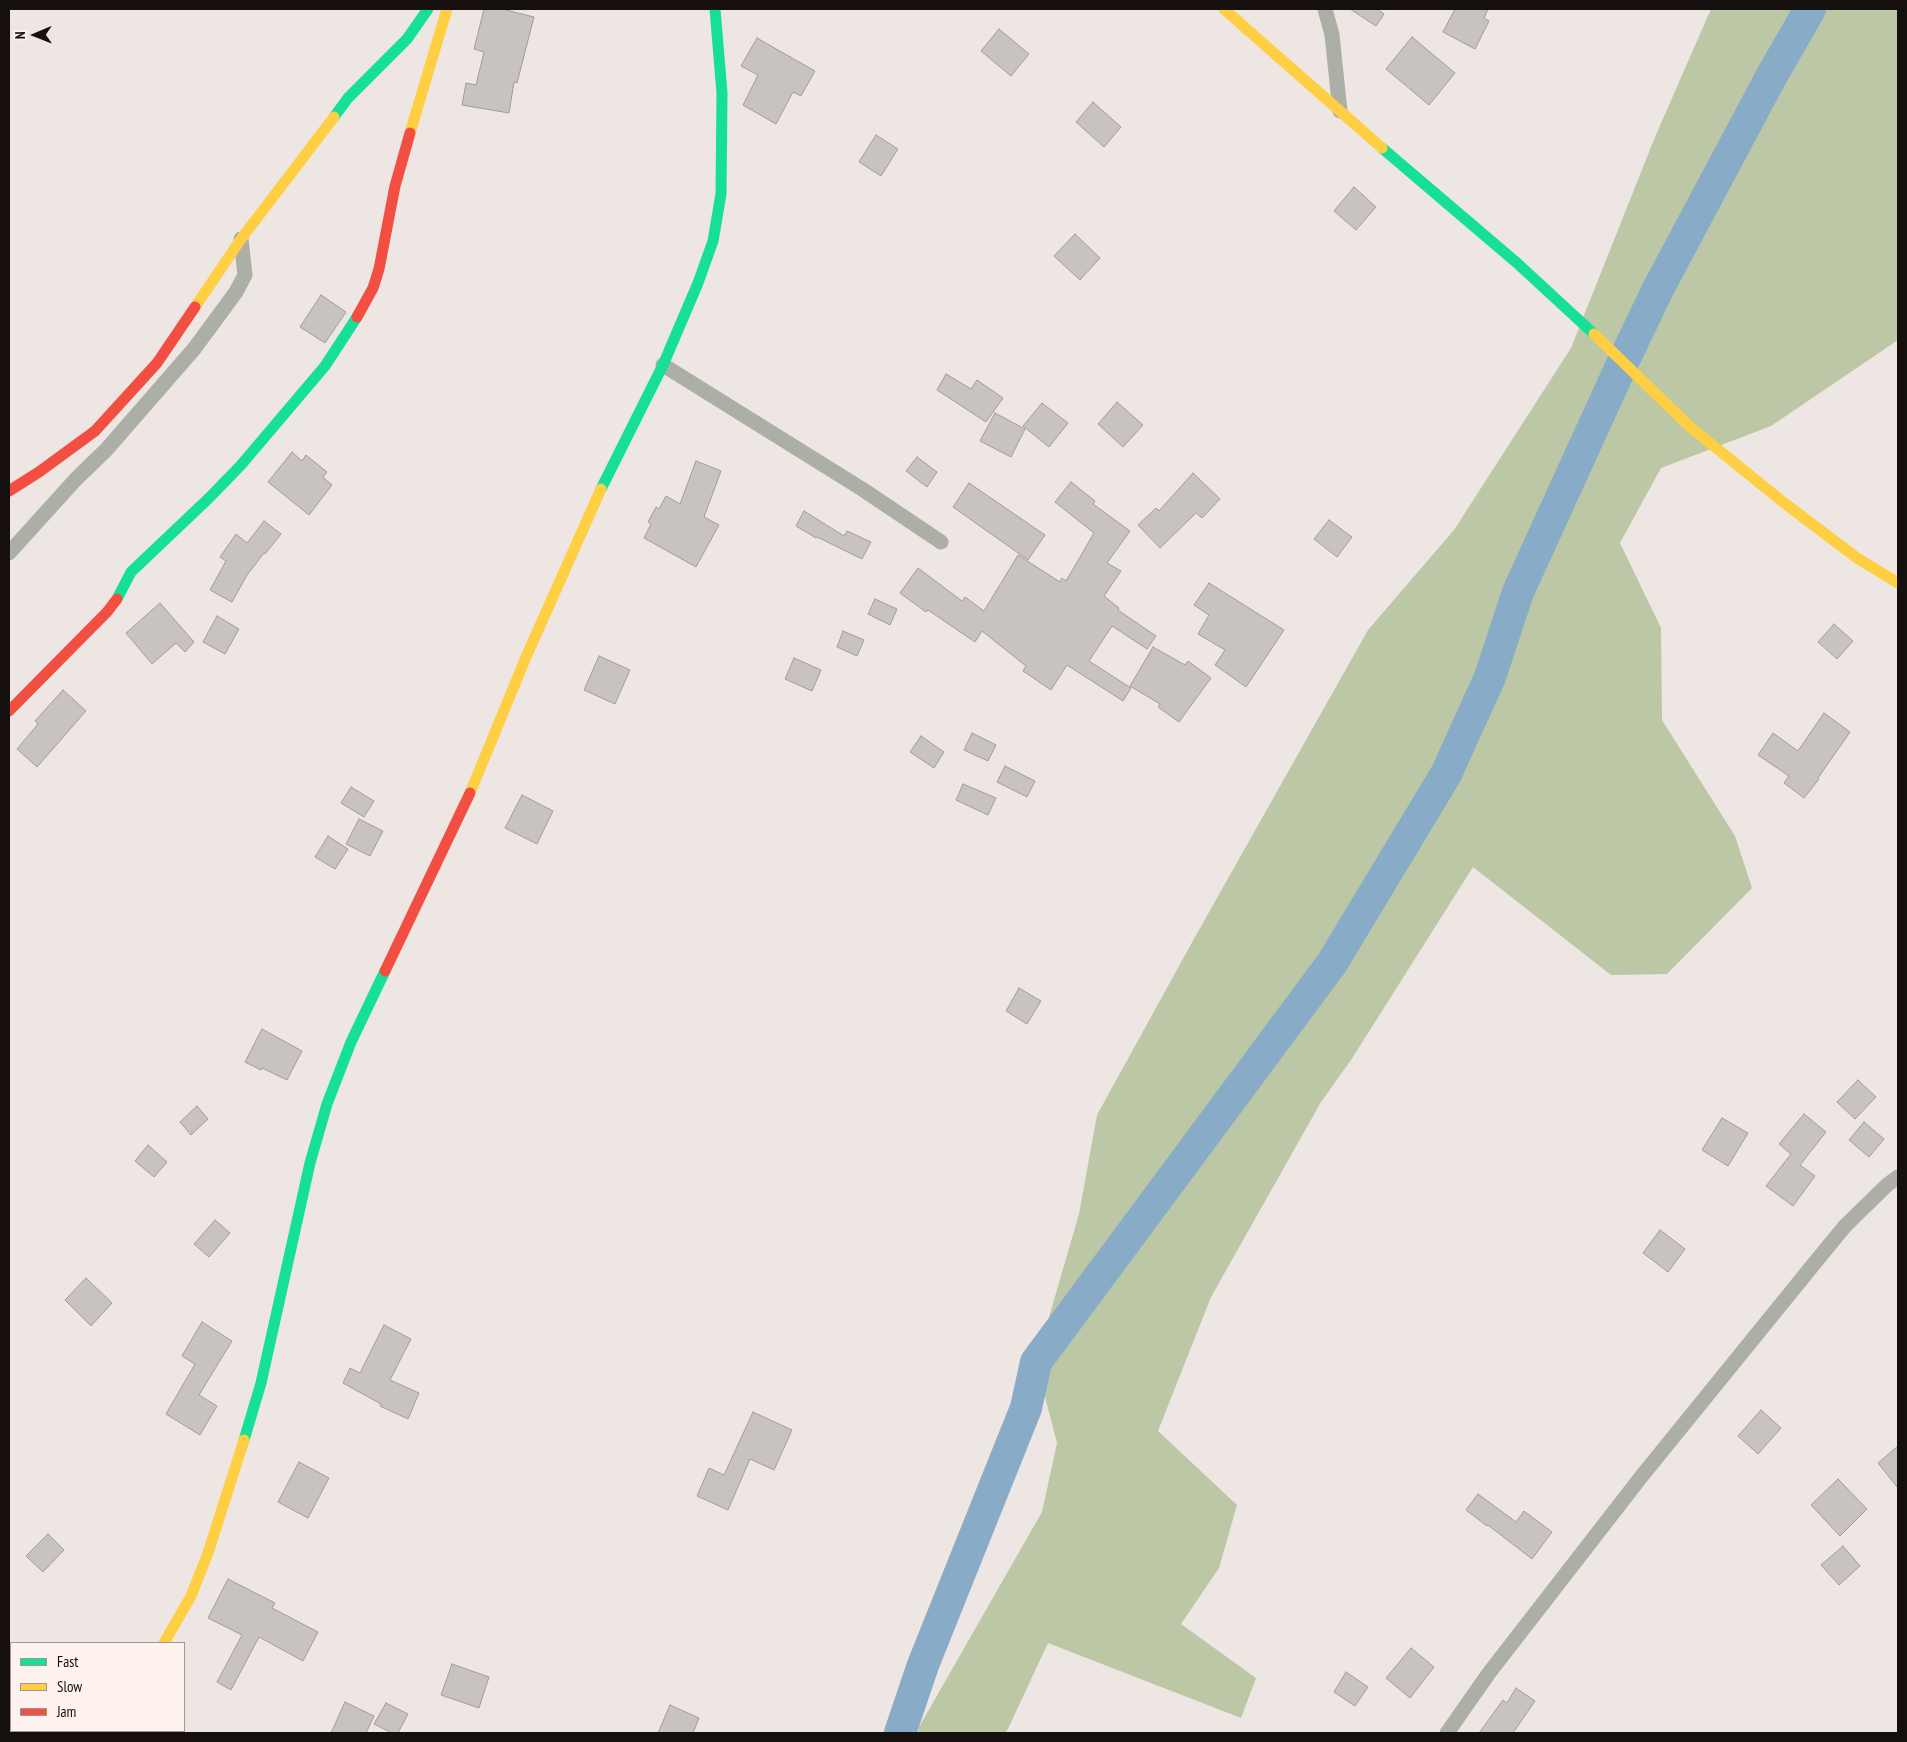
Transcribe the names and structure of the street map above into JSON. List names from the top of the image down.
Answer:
{
  "legend": ["Fast", "Slow", "Jam"],
  "north": "left"
}
